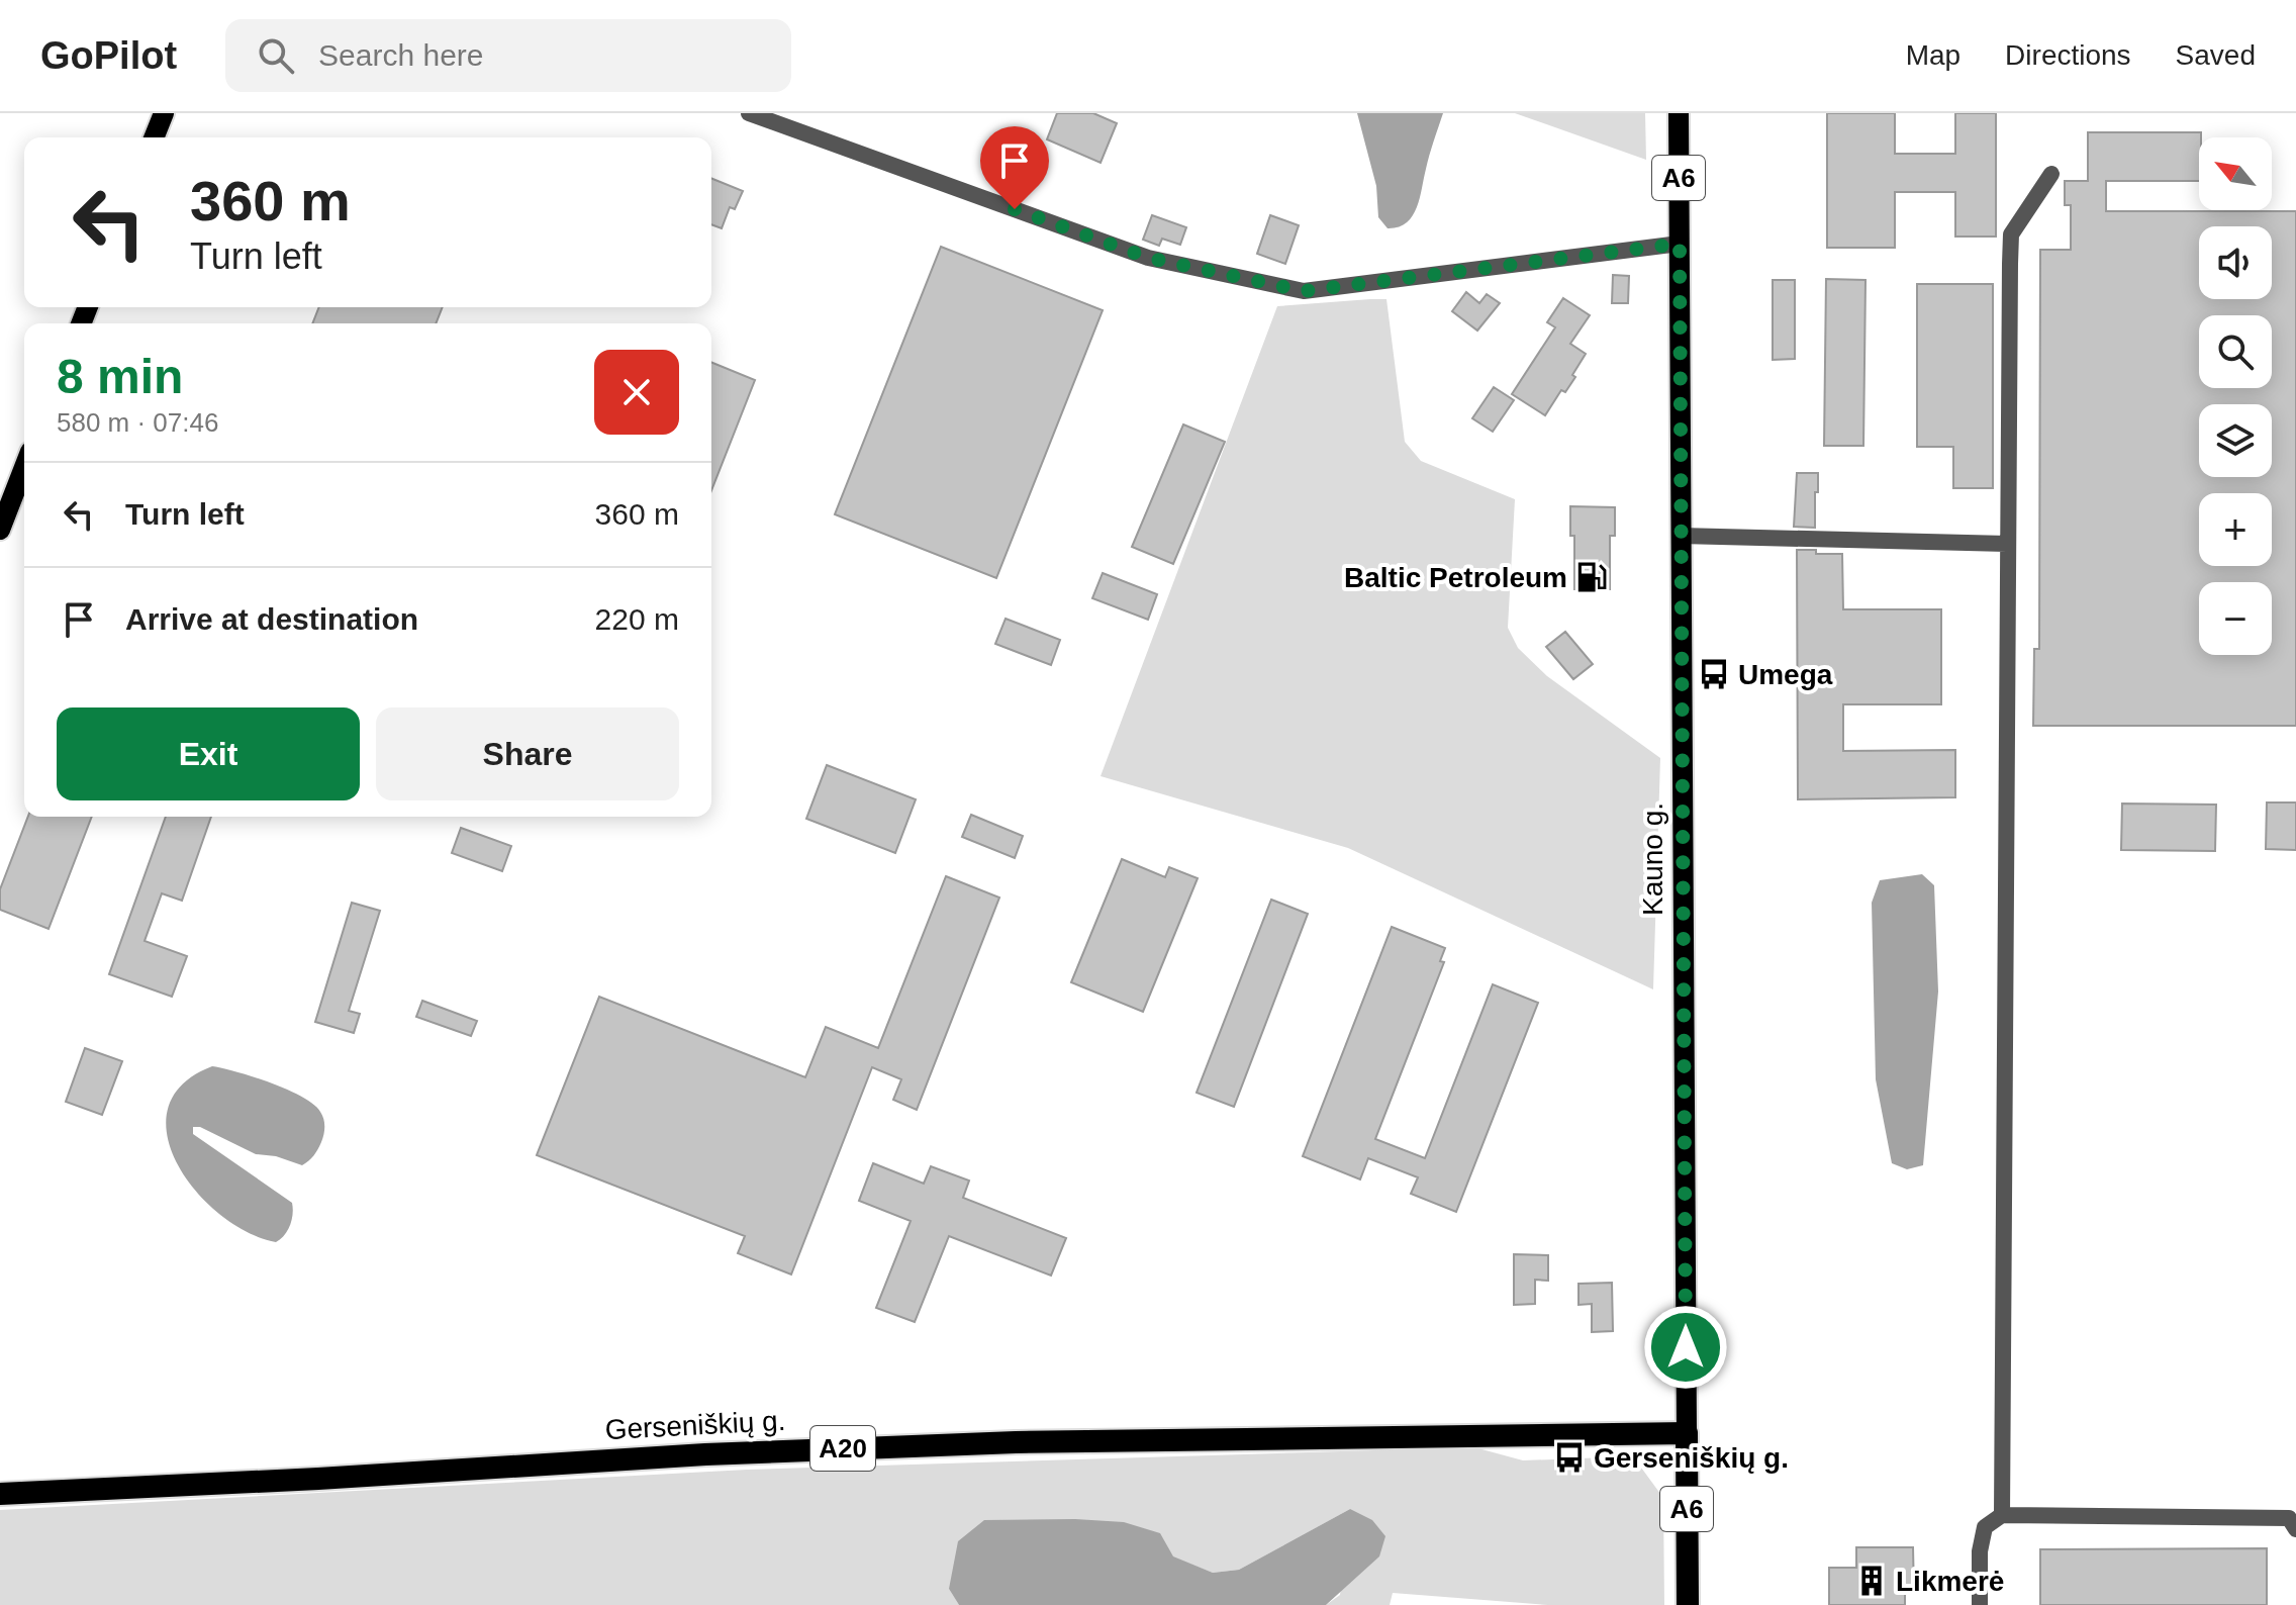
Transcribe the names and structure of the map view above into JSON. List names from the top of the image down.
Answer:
{
  "streets": {
    "highway": [
      "A6",
      "Kauno g.",
      "Gerseniškių g.",
      "A20"
    ]
  },
  "crossings": [
    ["Kauno g.", "Gerseniškių g."]
  ],
  "places": {
    "fuel station": ["Baltic Petroleum"],
    "bus stop": ["Umega", "Gerseniškių g."],
    "building": ["Likmerė"]
  },
  "north": "top left",
  "page": {
    "header": "GoPilot",
    "search": "Search here",
    "nav": ["Map", "Directions", "Saved"],
    "map_buttons": ["+", "−"],
    "turn": ["360 m", "Turn left"],
    "heading": ["8 min", "580 m · 07:46"],
    "list": [
      {
        "name": "Turn left",
        "value": "360 m"
      },
      {
        "name": "Arrive at destination",
        "value": "220 m"
      }
    ],
    "buttons": ["Exit", "Share"]
  }
}
